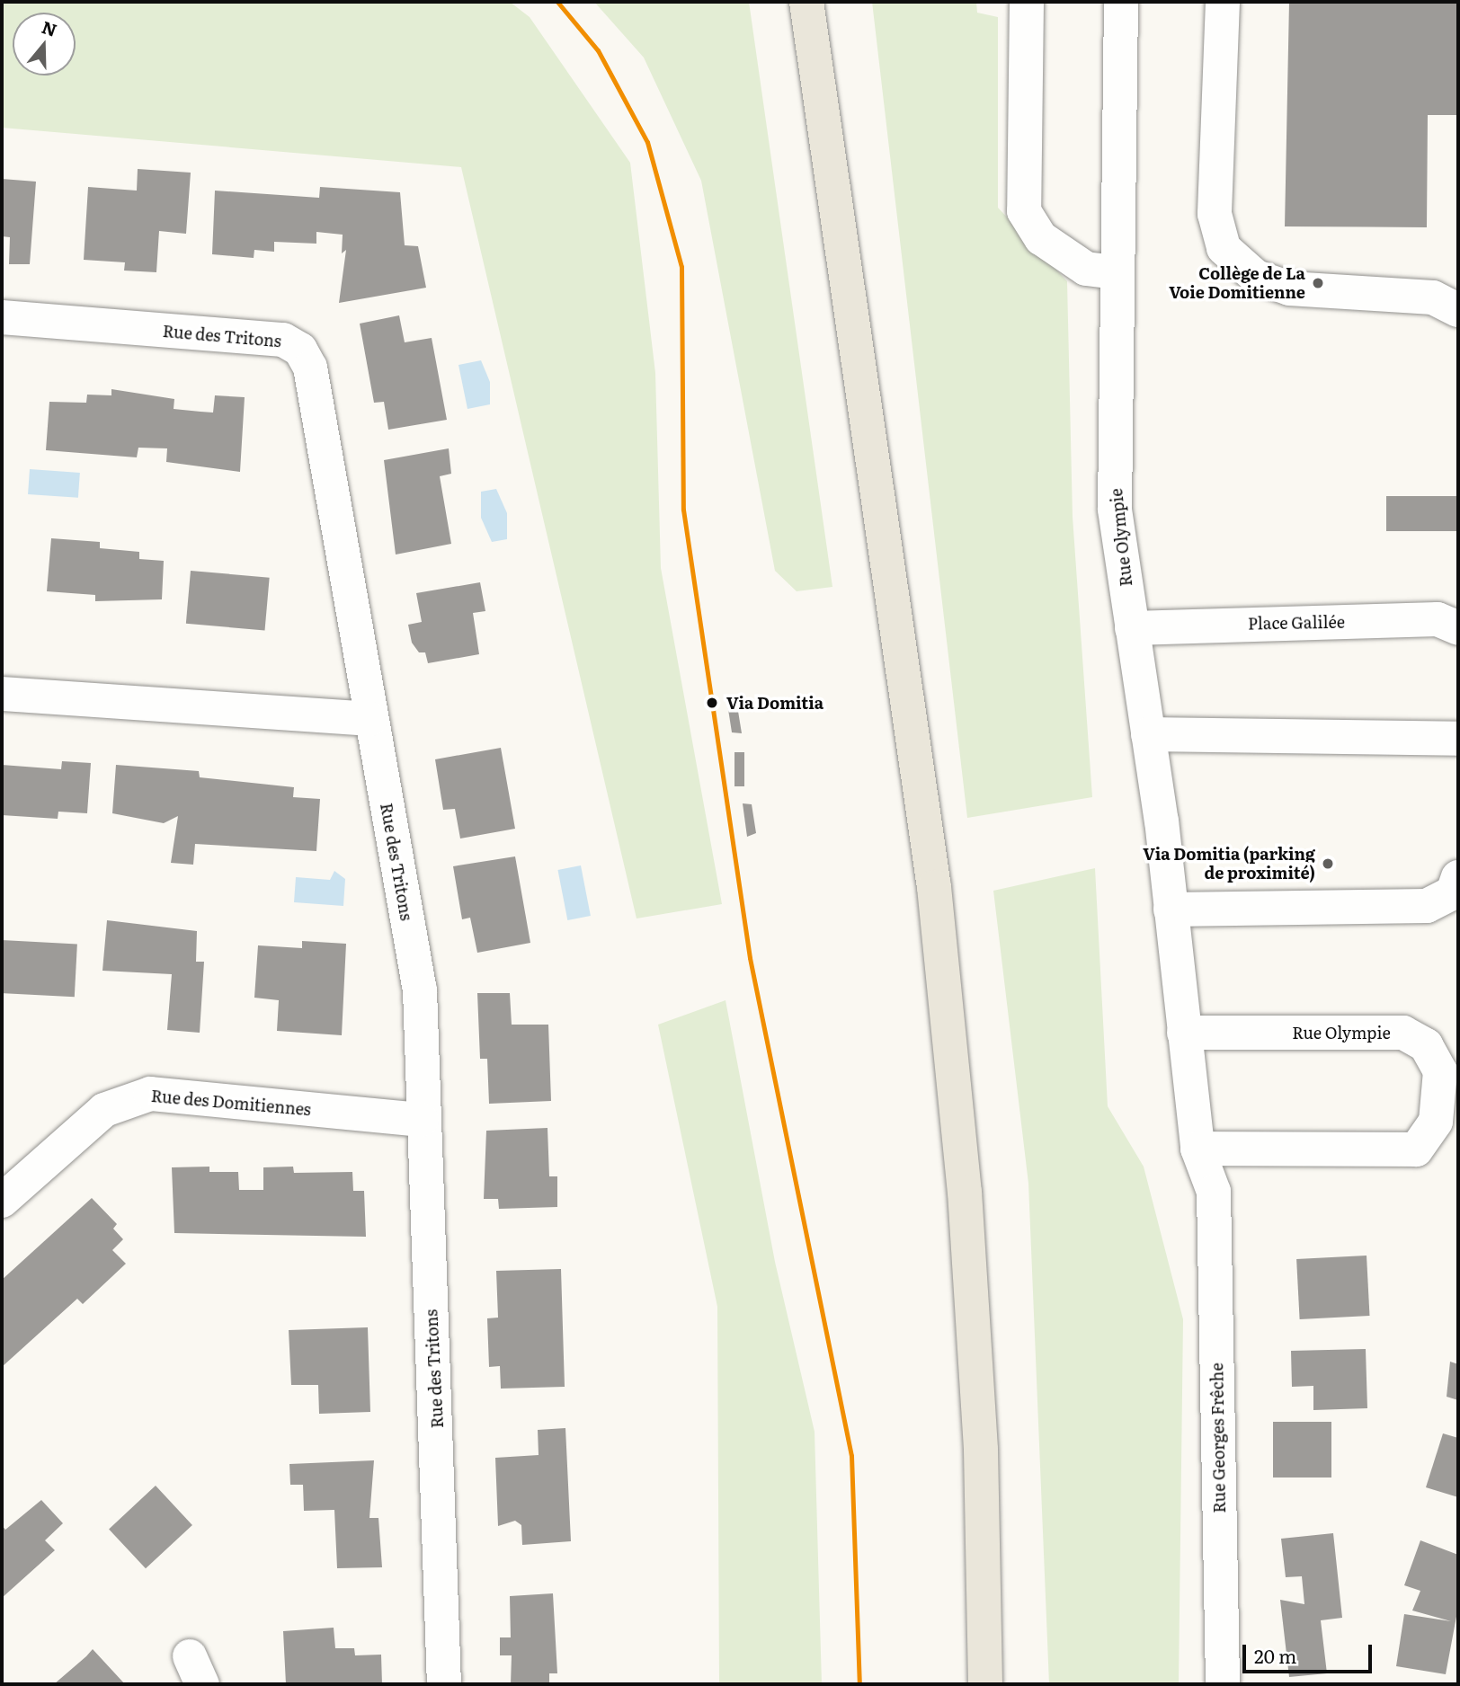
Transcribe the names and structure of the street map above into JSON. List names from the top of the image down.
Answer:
{
  "streets": {
    "street": [
      "Rue des Tritons",
      "Rue Olympie",
      "Place Galilée",
      "Rue des Domitiennes",
      "Rue Georges Frêche"
    ]
  },
  "crossings": [
    ["Rue des Tritons", "Rue des Domitiennes"],
    ["Rue Olympie", "Place Galilée"],
    ["Rue Olympie", "Rue Georges Frêche"]
  ],
  "places": ["Collège de La Voie Domitienne", "Via Domitia", "Via Domitia (parking de proximité)"],
  "scale_bar": "20 m",
  "north": "top"
}
